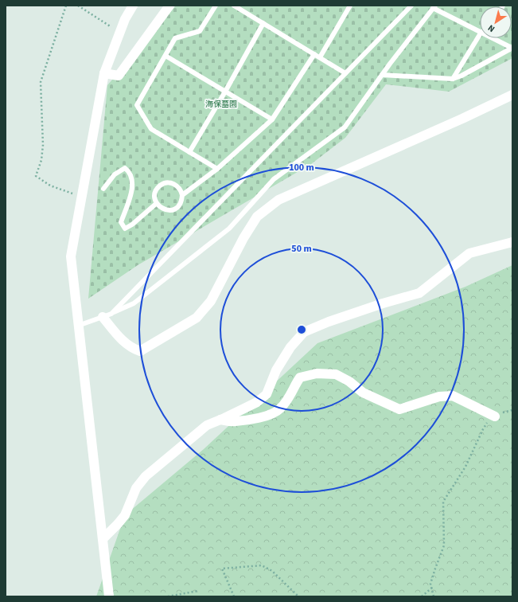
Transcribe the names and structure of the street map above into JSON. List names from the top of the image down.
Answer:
{
  "parks": ["海保墓園"],
  "north": "bottom left",
  "rings": ["100 m", "50 m"]
}
